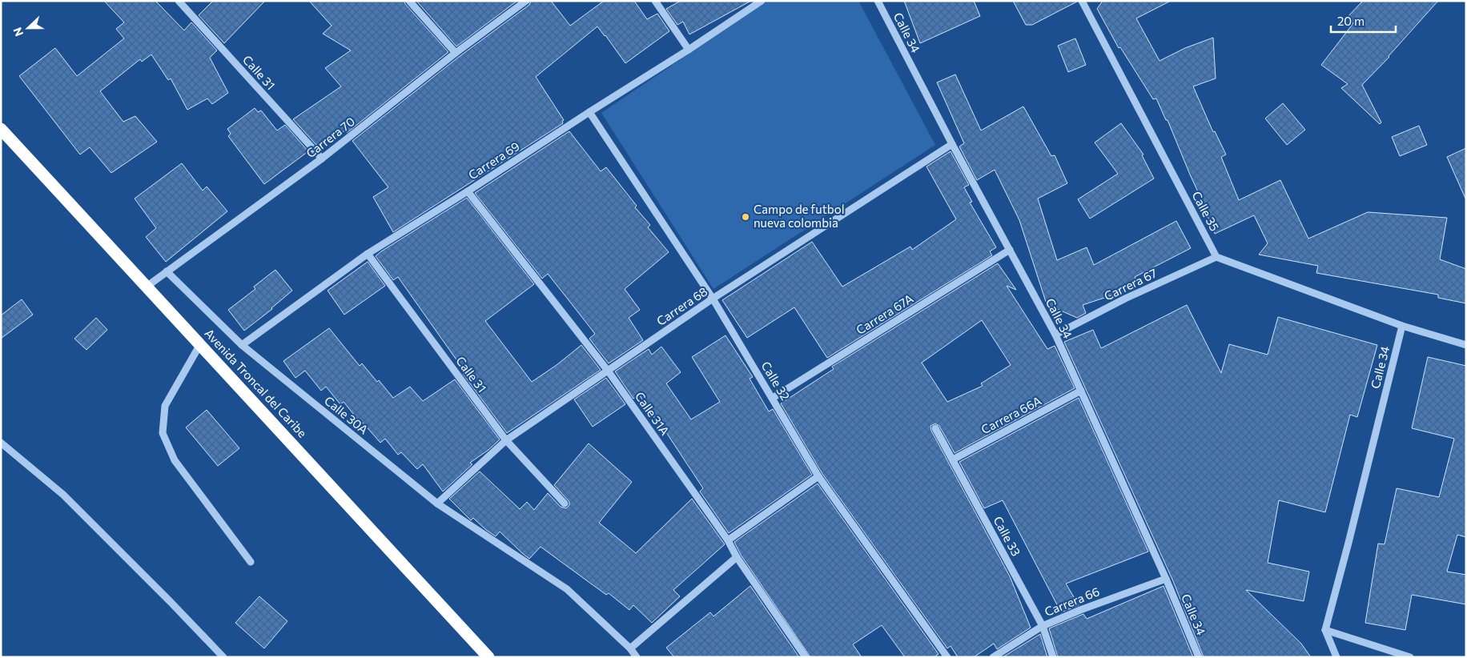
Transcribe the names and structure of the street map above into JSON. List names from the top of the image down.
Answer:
{
  "streets": {
    "highway": ["Avenida Troncal del Caribe"],
    "street": [
      "Calle 34",
      "Calle 31",
      "Carrera 70",
      "Carrera 69",
      "Calle 35",
      "Carrera 67",
      "Carrera 68",
      "Carrera 67A",
      "Calle 32",
      "Calle 31A",
      "Calle 30A",
      "Carrera 66A",
      "Calle 33",
      "Carrera 66"
    ]
  },
  "crossings": [
    ["Calle 34", "Carrera 67"],
    ["Calle 34", "Carrera 68"],
    ["Calle 34", "Carrera 67A"],
    ["Calle 34", "Carrera 66A"],
    ["Calle 34", "Carrera 66"],
    ["Calle 31", "Carrera 70"],
    ["Calle 31", "Carrera 69"],
    ["Calle 31", "Carrera 68"],
    ["Carrera 70", "Avenida Troncal del Caribe"],
    ["Carrera 70", "Calle 30A"],
    ["Carrera 69", "Calle 32"],
    ["Carrera 69", "Calle 31A"],
    ["Carrera 69", "Calle 30A"],
    ["Calle 35", "Carrera 67"],
    ["Carrera 68", "Calle 32"],
    ["Carrera 68", "Calle 31A"],
    ["Carrera 68", "Calle 30A"],
    ["Carrera 67A", "Calle 32"],
    ["Carrera 66A", "Calle 33"],
    ["Calle 33", "Carrera 66"]
  ],
  "places": ["Campo de futbol nueva colombia"],
  "scale_bar": "20 m",
  "north": "left"
}
